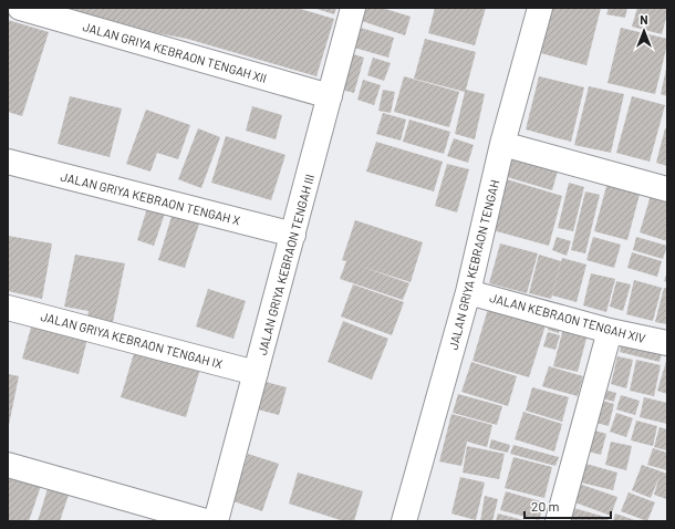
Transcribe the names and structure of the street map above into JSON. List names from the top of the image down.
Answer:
{
  "streets": {
    "street": [
      "JALAN GRIYA KEBRAON TENGAH XII",
      "JALAN GRIYA KEBRAON TENGAH X",
      "JALAN GRIYA KEBRAON TENGAH III",
      "JALAN GRIYA KEBRAON TENGAH",
      "JALAN KEBRAON TENGAH XIV",
      "JALAN GRIYA KEBRAON TENGAH IX"
    ]
  },
  "crossings": [
    ["JALAN GRIYA KEBRAON TENGAH XII", "JALAN GRIYA KEBRAON TENGAH III"],
    ["JALAN GRIYA KEBRAON TENGAH X", "JALAN GRIYA KEBRAON TENGAH III"],
    ["JALAN GRIYA KEBRAON TENGAH III", "JALAN GRIYA KEBRAON TENGAH IX"],
    ["JALAN GRIYA KEBRAON TENGAH", "JALAN KEBRAON TENGAH XIV"]
  ],
  "scale_bar": "20 m",
  "north": "top"
}
